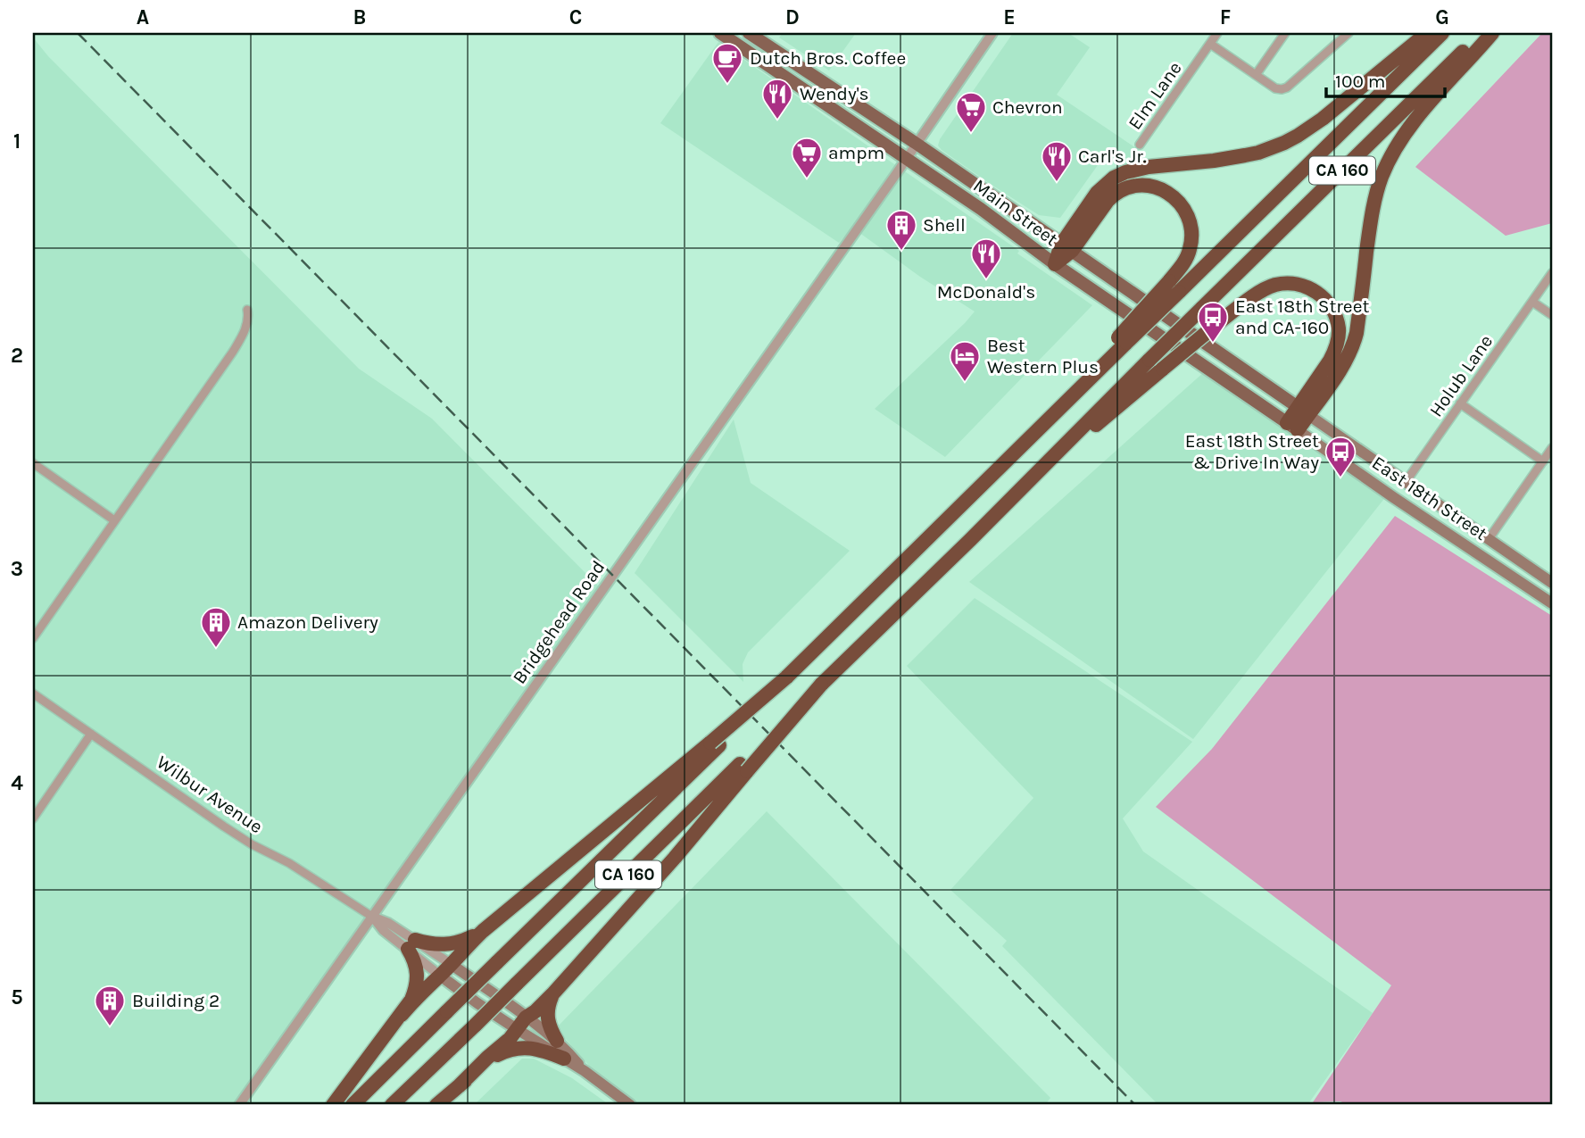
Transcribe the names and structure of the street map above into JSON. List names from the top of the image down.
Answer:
{
  "streets": {
    "highway": ["CA 160"],
    "main road": ["Main Street", "East 18th Street", "Wilbur Avenue"],
    "street": ["Elm Lane", "Holub Lane", "Bridgehead Road"]
  },
  "crossings": [
    ["Main Street", "East 18th Street"],
    ["Main Street", "Bridgehead Road"],
    ["Holub Lane", "East 18th Street"],
    ["Bridgehead Road", "Wilbur Avenue"]
  ],
  "places": {
    "cafe": ["Dutch Bros. Coffee"],
    "restaurant": ["Wendy's", "Carl's Jr.", "McDonald's"],
    "supermarket": ["Chevron", "ampm"],
    "building": ["Shell", "Amazon Delivery", "Building 2"],
    "bus stop": ["East 18th Street and CA-160", "East 18th Street & Drive In Way"],
    "hotel": ["Best Western Plus"]
  },
  "scale_bar": "100 m",
  "grid": {
    "columns": [
      "A",
      "B",
      "C",
      "D",
      "E",
      "F",
      "G"
    ],
    "rows": [
      "1",
      "2",
      "3",
      "4",
      "5"
    ]
  }
}
